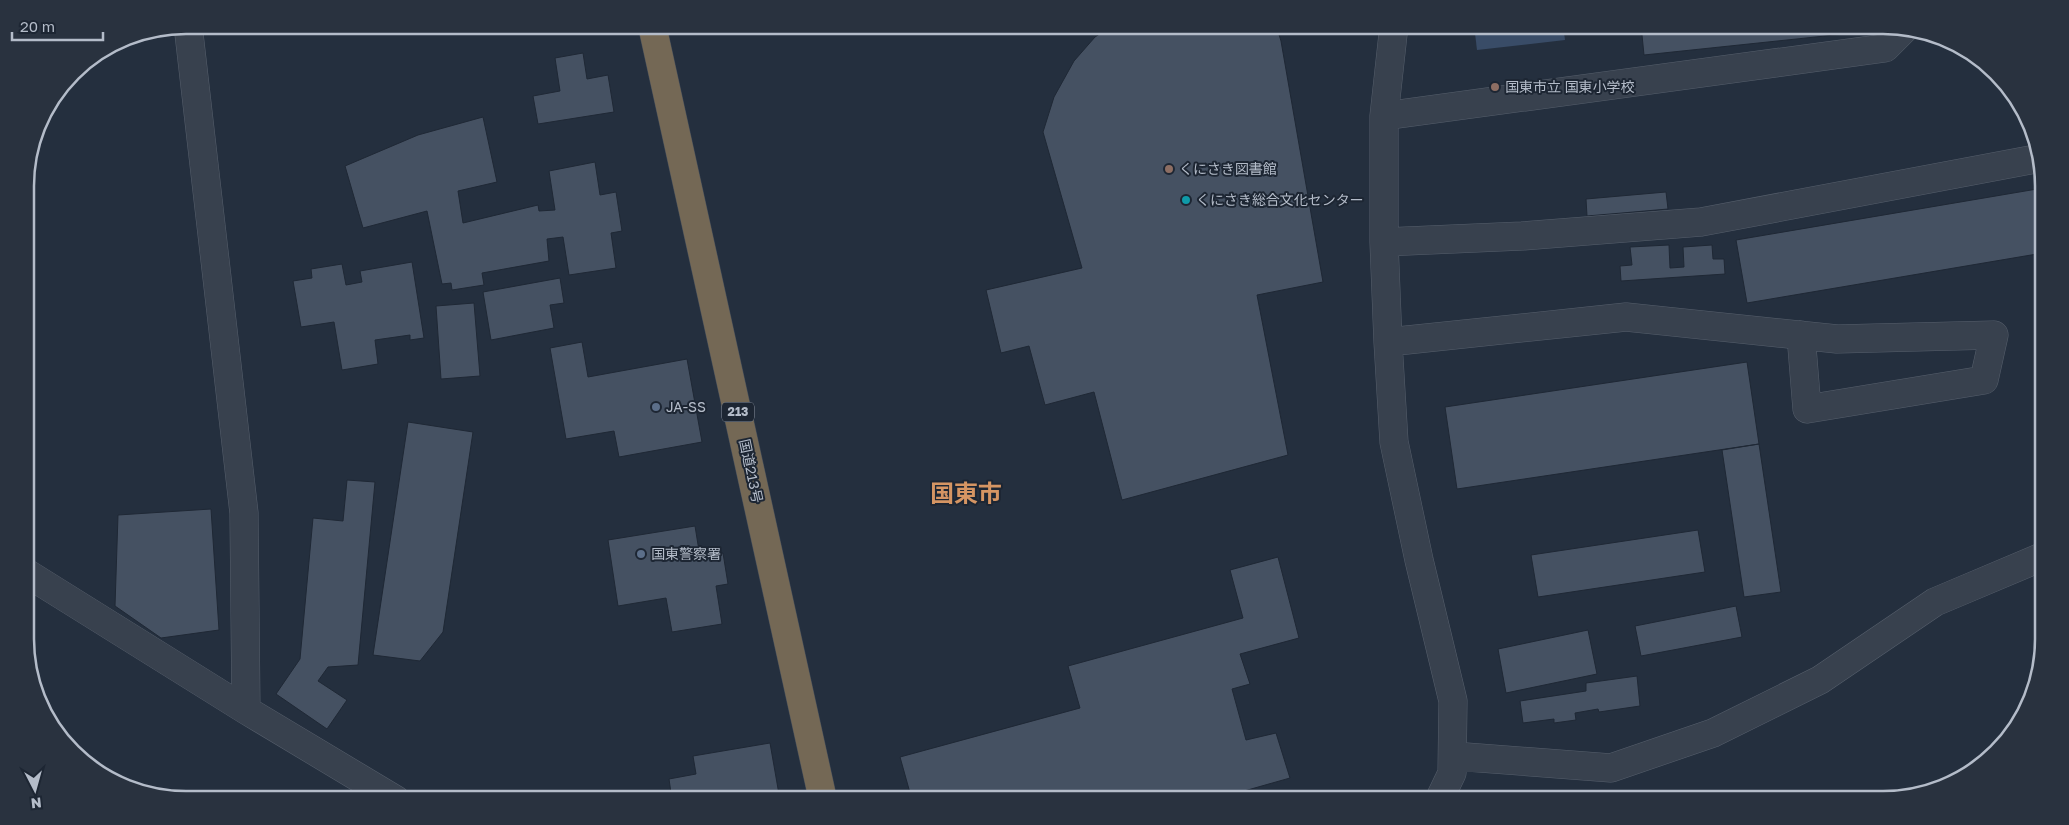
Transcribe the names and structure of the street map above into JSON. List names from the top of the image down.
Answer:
{
  "streets": {
    "highway": ["213", "国道213号"]
  },
  "districts": ["国東市"],
  "places": [
    "国東市立 国東小学校",
    "くにさき図書館",
    "くにさき総合文化センター",
    "JA-SS",
    "国東警察署"
  ],
  "scale_bar": "20 m",
  "north": "bottom"
}
